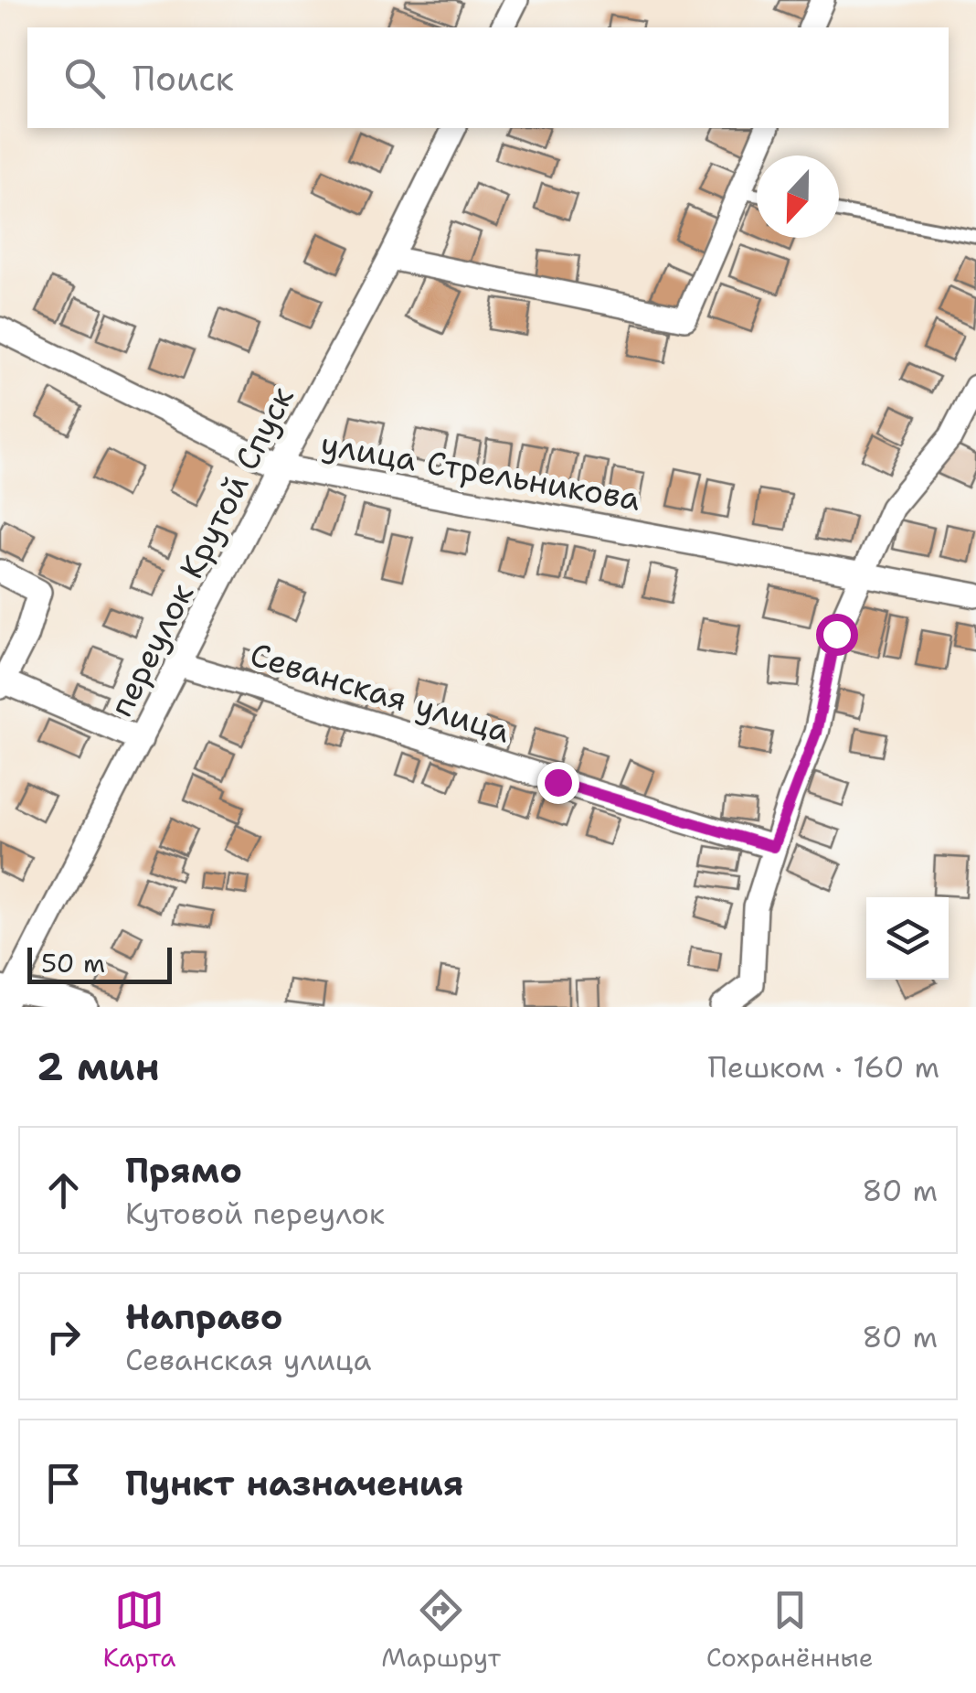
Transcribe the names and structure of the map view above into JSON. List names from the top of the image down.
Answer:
{
  "streets": {
    "street": ["улица Стрельникова", "переулок Крутой Спуск", "Севанская улица"]
  },
  "crossings": [
    ["улица Стрельникова", "переулок Крутой Спуск"],
    ["переулок Крутой Спуск", "Севанская улица"]
  ],
  "scale_bar": "50 m",
  "north": "bottom",
  "page": {
    "search": "Поиск",
    "scale": "50 m",
    "heading": ["2 мин", "Пешком · 160 m"],
    "list": [
      ["Прямо", "Кутовой переулок", "80 m"],
      ["Направо", "Севанская улица", "80 m"],
      "Пункт назначения"
    ],
    "nav": ["Карта", "Маршрут", "Сохранённые"]
  }
}
